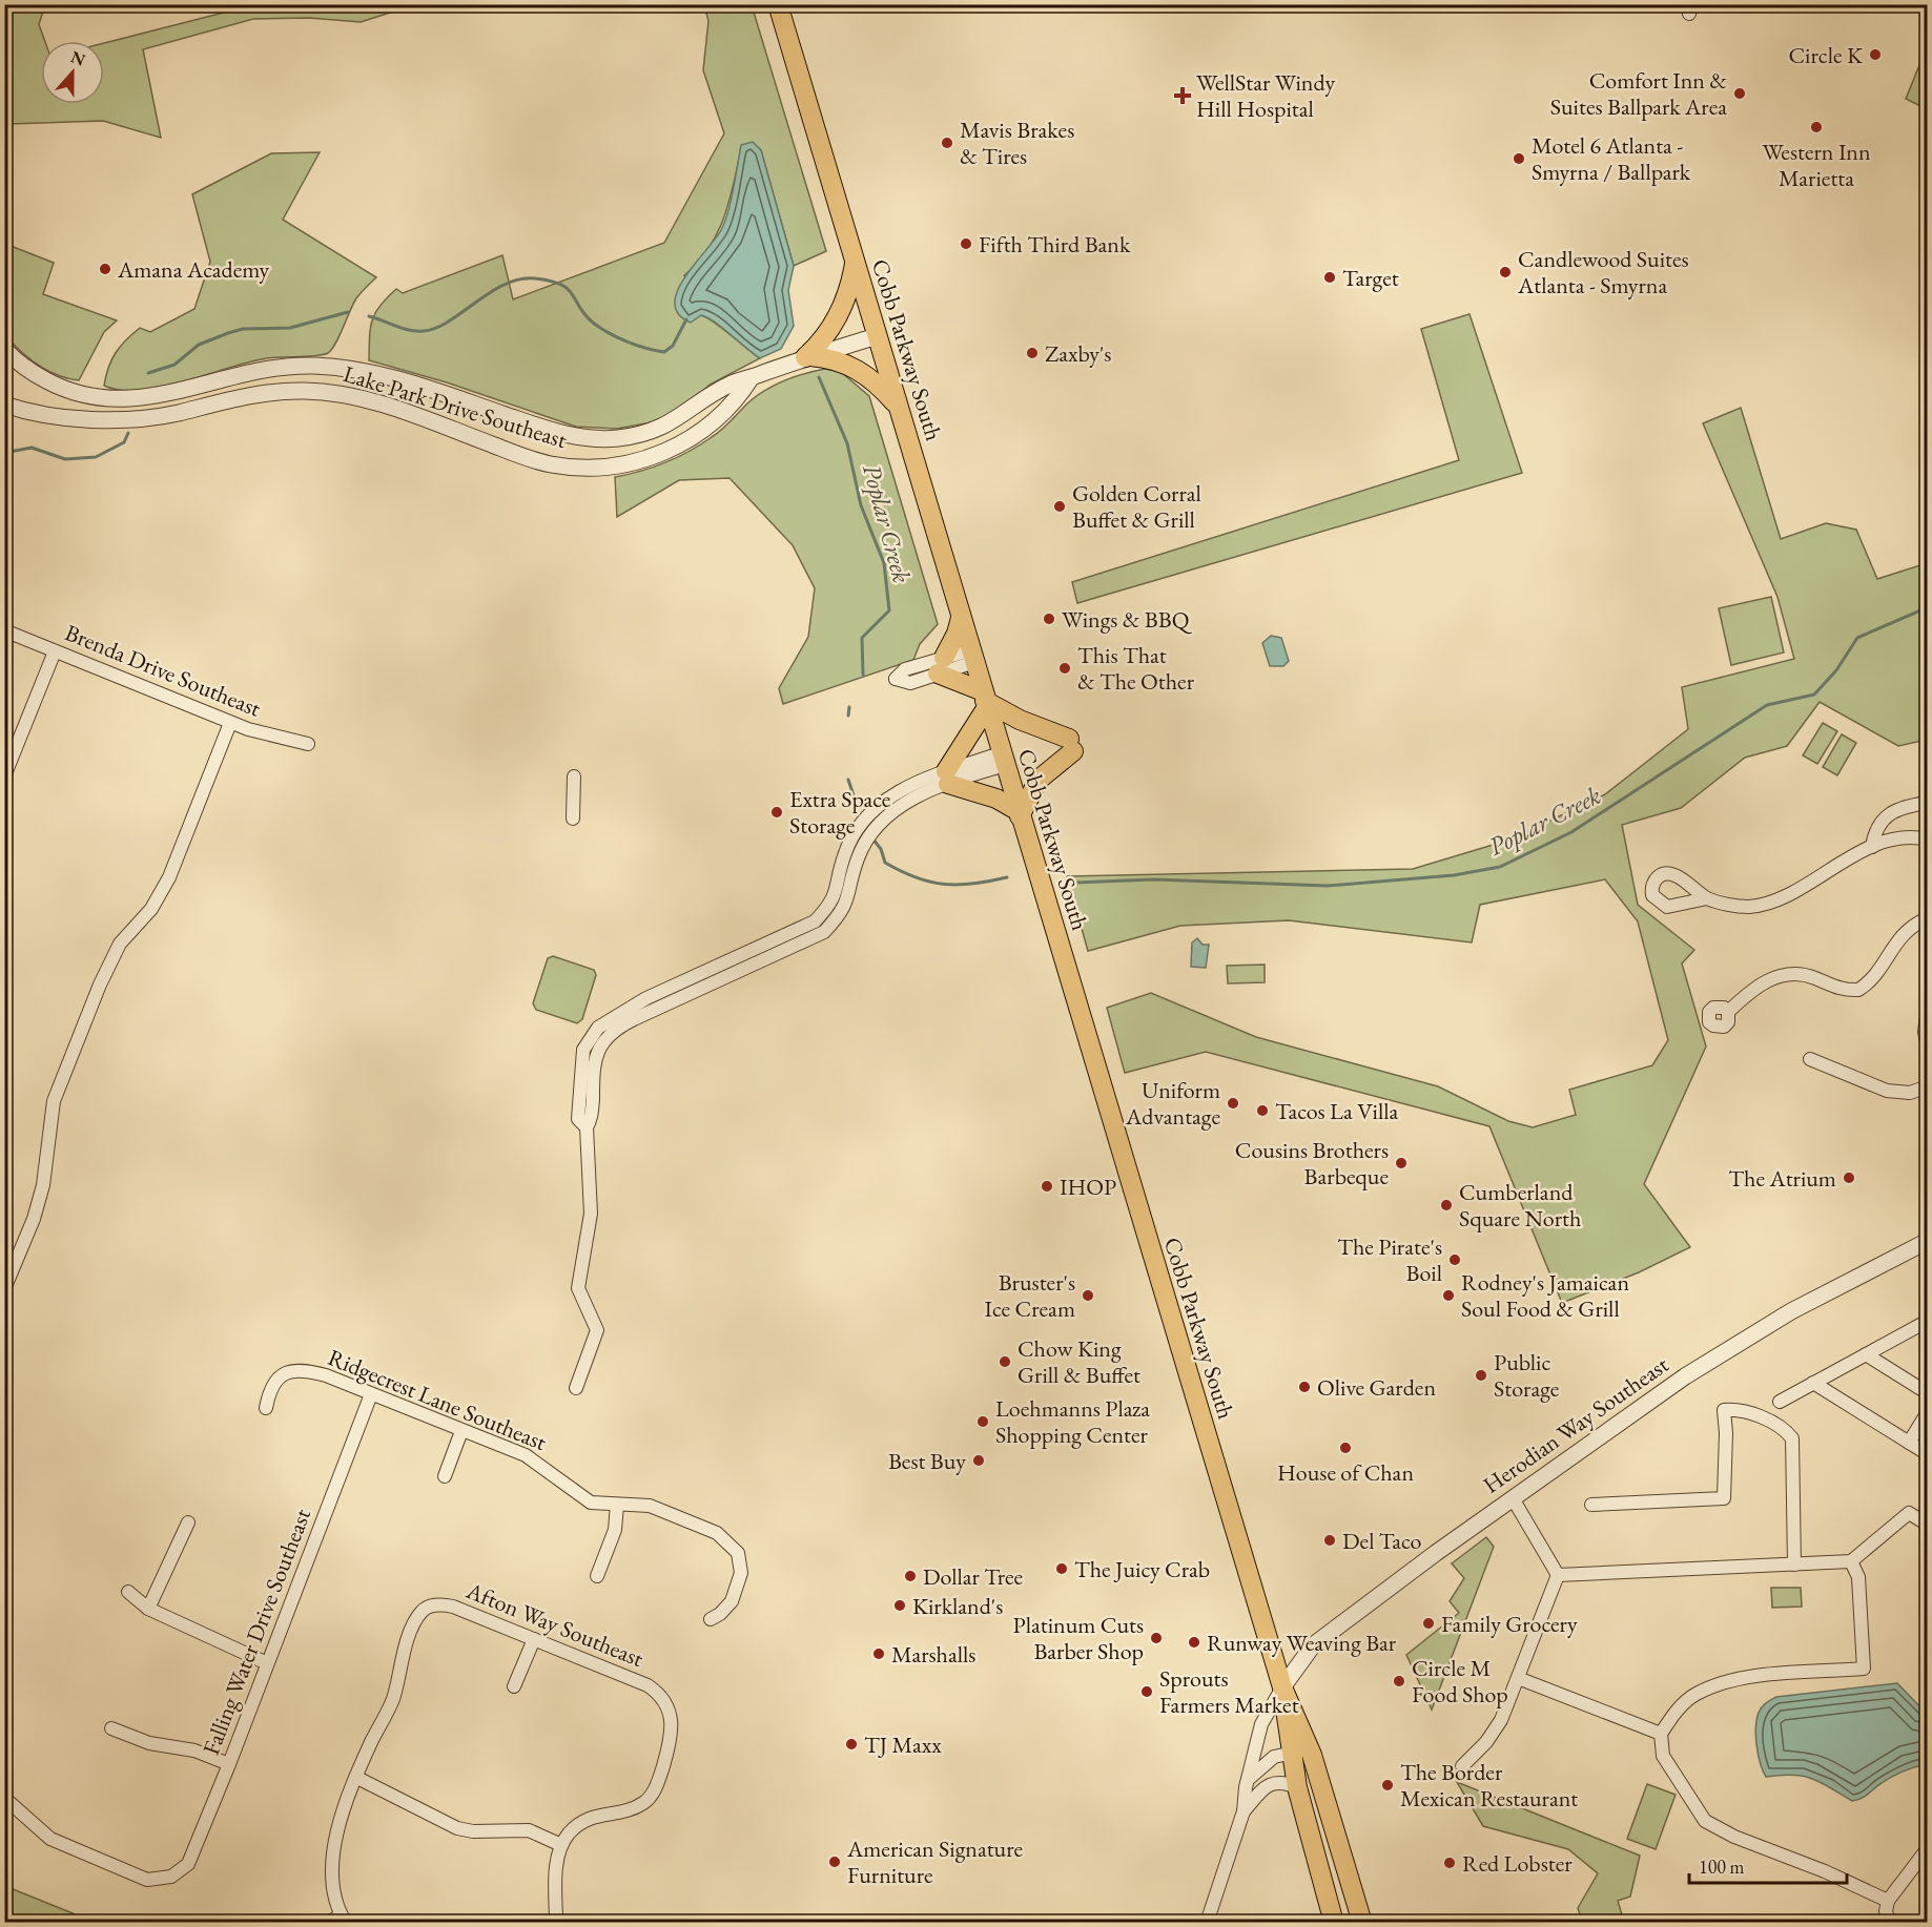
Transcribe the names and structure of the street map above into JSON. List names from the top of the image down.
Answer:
{
  "streets": {
    "main road": ["Cobb Parkway South"],
    "street": [
      "Lake Park Drive Southeast",
      "Brenda Drive Southeast",
      "Ridgecrest Lane Southeast",
      "Herodian Way Southeast",
      "Afton Way Southeast",
      "Falling Water Drive Southeast"
    ]
  },
  "crossings": [
    ["Cobb Parkway South", "Lake Park Drive Southeast"],
    ["Cobb Parkway South", "Herodian Way Southeast"],
    ["Ridgecrest Lane Southeast", "Falling Water Drive Southeast"]
  ],
  "water": ["Poplar Creek"],
  "places": {
    "other": [
      "Circle K",
      "Comfort Inn & Suites Ballpark Area",
      "Western Inn Marietta",
      "Mavis Brakes & Tires",
      "Motel 6 Atlanta - Smyrna / Ballpark",
      "Fifth Third Bank",
      "Amana Academy",
      "Candlewood Suites Atlanta - Smyrna",
      "Target",
      "Zaxby's",
      "Golden Corral Buffet & Grill",
      "Wings & BBQ",
      "This That & The Other",
      "Extra Space Storage",
      "Uniform Advantage",
      "Tacos La Villa",
      "Cousins Brothers Barbeque",
      "The Atrium",
      "IHOP",
      "Cumberland Square North",
      "The Pirate's Boil",
      "Bruster's Ice Cream",
      "Rodney's Jamaican Soul Food & Grill",
      "Chow King Grill & Buffet",
      "Public Storage",
      "Olive Garden",
      "Loehmanns Plaza Shopping Center",
      "House of Chan",
      "Best Buy",
      "Del Taco",
      "The Juicy Crab",
      "Dollar Tree",
      "Kirkland's",
      "Family Grocery",
      "Platinum Cuts Barber Shop",
      "Runway Weaving Bar",
      "Marshalls",
      "Circle M Food Shop",
      "Sprouts Farmers Market",
      "TJ Maxx",
      "The Border Mexican Restaurant",
      "American Signature Furniture",
      "Red Lobster"
    ],
    "health": ["WellStar Windy Hill Hospital"]
  },
  "scale_bar": "100 m",
  "north": "top"
}
